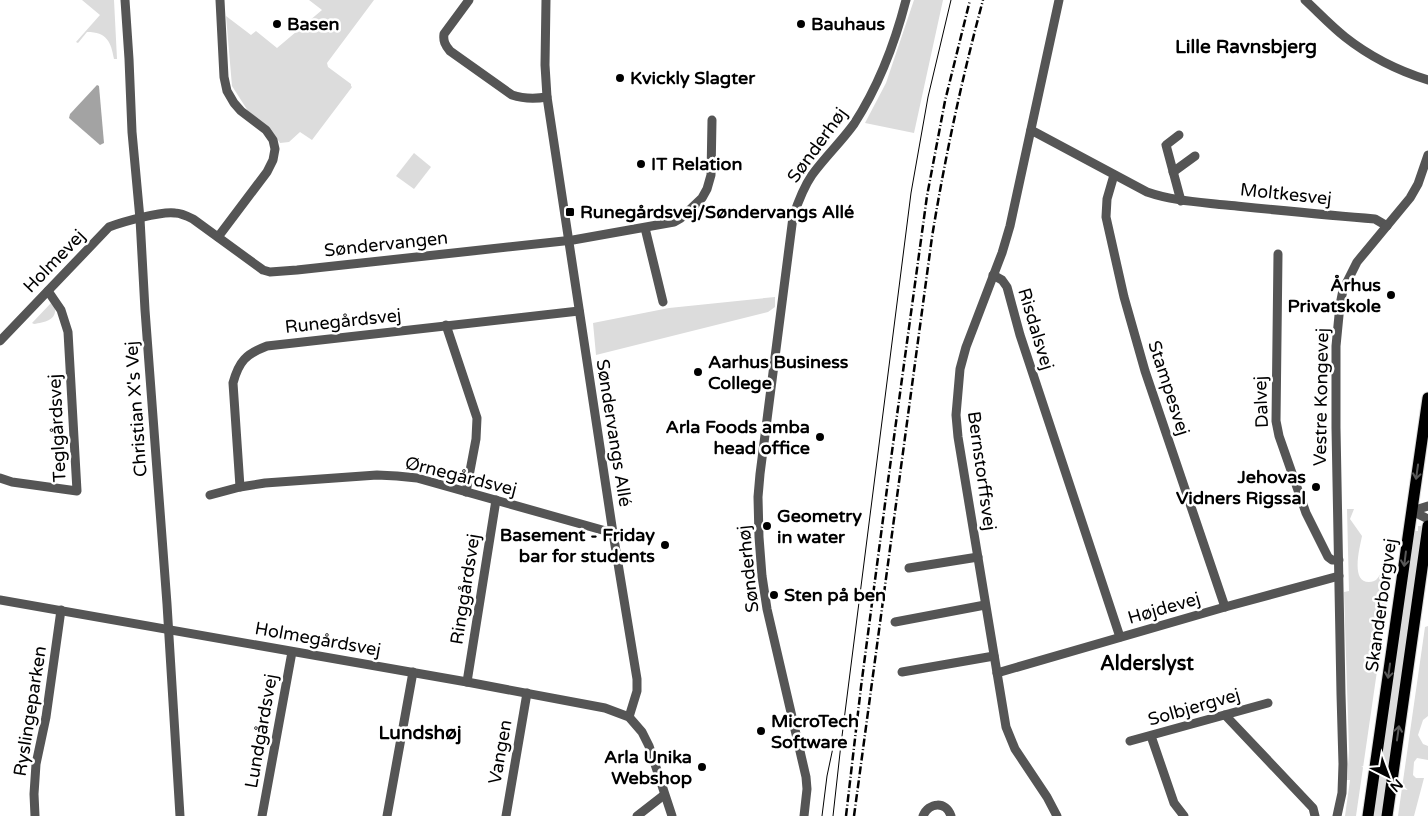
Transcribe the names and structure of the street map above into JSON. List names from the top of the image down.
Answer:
{
  "streets": {
    "main road": ["Skanderborgvej"],
    "street": [
      "Sønderhøj",
      "Moltkesvej",
      "Søndervangen",
      "Holmevej",
      "Runegårdsvej",
      "Risdalsvej",
      "Stampesvej",
      "Vestre Kongevej",
      "Dalvej",
      "Christian X's Vej",
      "Teglgårdsvej",
      "Søndervangs Allé",
      "Bernstorffsvej",
      "Ørnegårdsvej",
      "Ringgårdsvej",
      "Højdevej",
      "Holmegårdsvej",
      "Solbjergvej",
      "Ryslingeparken",
      "Lundgårdsvej",
      "Vangen"
    ]
  },
  "crossings": [
    ["Moltkesvej", "Risdalsvej"],
    ["Moltkesvej", "Stampesvej"],
    ["Moltkesvej", "Vestre Kongevej"],
    ["Søndervangen", "Holmevej"],
    ["Søndervangen", "Christian X's Vej"],
    ["Søndervangen", "Søndervangs Allé"],
    ["Holmevej", "Christian X's Vej"],
    ["Holmevej", "Teglgårdsvej"],
    ["Runegårdsvej", "Søndervangs Allé"],
    ["Runegårdsvej", "Ørnegårdsvej"],
    ["Risdalsvej", "Bernstorffsvej"],
    ["Risdalsvej", "Højdevej"],
    ["Stampesvej", "Højdevej"],
    ["Vestre Kongevej", "Dalvej"],
    ["Vestre Kongevej", "Højdevej"],
    ["Christian X's Vej", "Holmegårdsvej"],
    ["Søndervangs Allé", "Ørnegårdsvej"],
    ["Søndervangs Allé", "Holmegårdsvej"],
    ["Bernstorffsvej", "Højdevej"],
    ["Ørnegårdsvej", "Ringgårdsvej"],
    ["Ringgårdsvej", "Holmegårdsvej"],
    ["Holmegårdsvej", "Ryslingeparken"],
    ["Holmegårdsvej", "Lundgårdsvej"],
    ["Holmegårdsvej", "Vangen"]
  ],
  "districts": ["Lille Ravnsbjerg", "Alderslyst", "Lundshøj"],
  "places": {
    "other": [
      "Basen",
      "Bauhaus",
      "Kvickly Slagter",
      "IT Relation",
      "Århus Privatskole",
      "Aarhus Business College",
      "Arla Foods amba head office",
      "Jehovas Vidners Rigssal",
      "Geometry in water",
      "Basement - Friday bar for students",
      "Sten på ben",
      "MicroTech Software",
      "Arla Unika Webshop"
    ],
    "transit": ["Runegårdsvej/Søndervangs Allé"]
  },
  "north": "bottom right"
}
